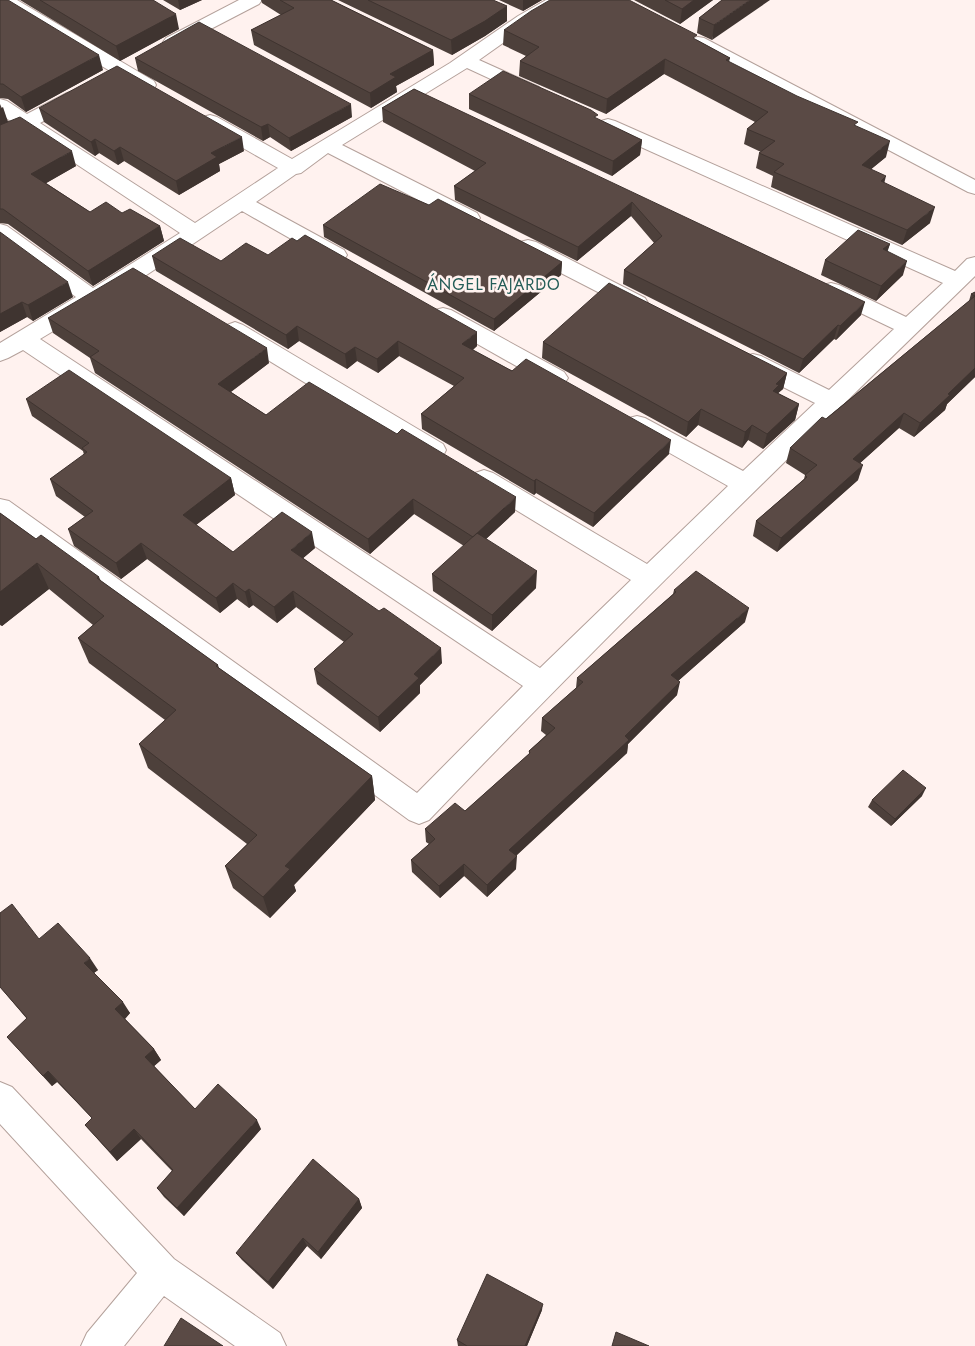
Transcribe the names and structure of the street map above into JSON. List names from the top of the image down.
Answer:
{
  "districts": ["ÁNGEL FAJARDO"]
}
